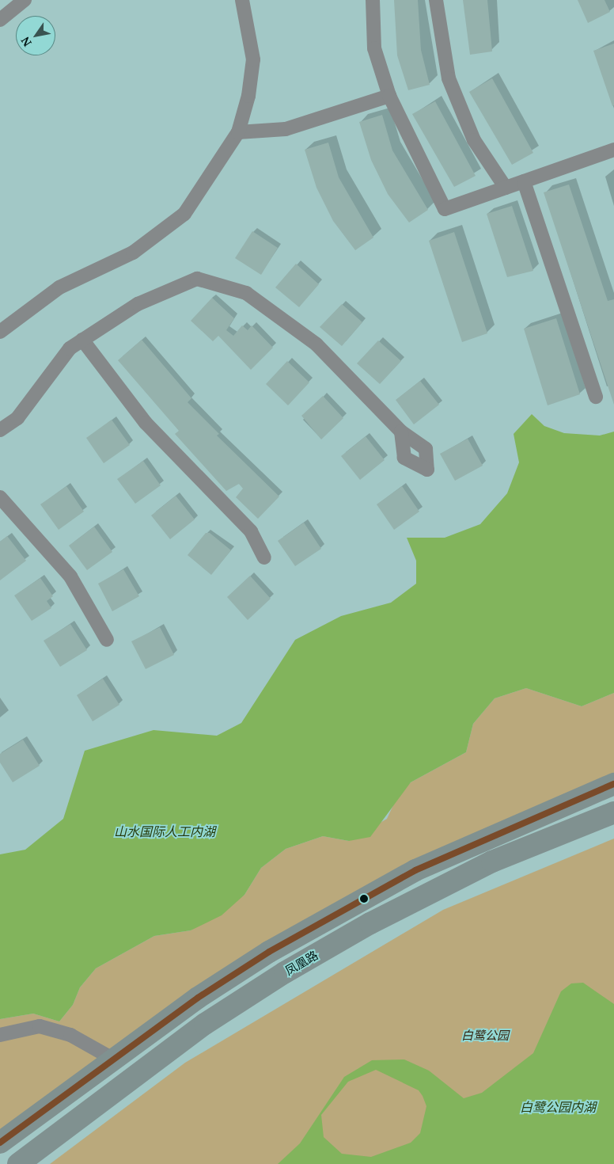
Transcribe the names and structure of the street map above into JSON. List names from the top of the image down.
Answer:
{
  "streets": {
    "highway": ["凤凰路"]
  },
  "water": ["山水国际人工内湖", "白鹭公园内湖"],
  "parks": ["白鹭公园"],
  "north": "bottom left"
}
